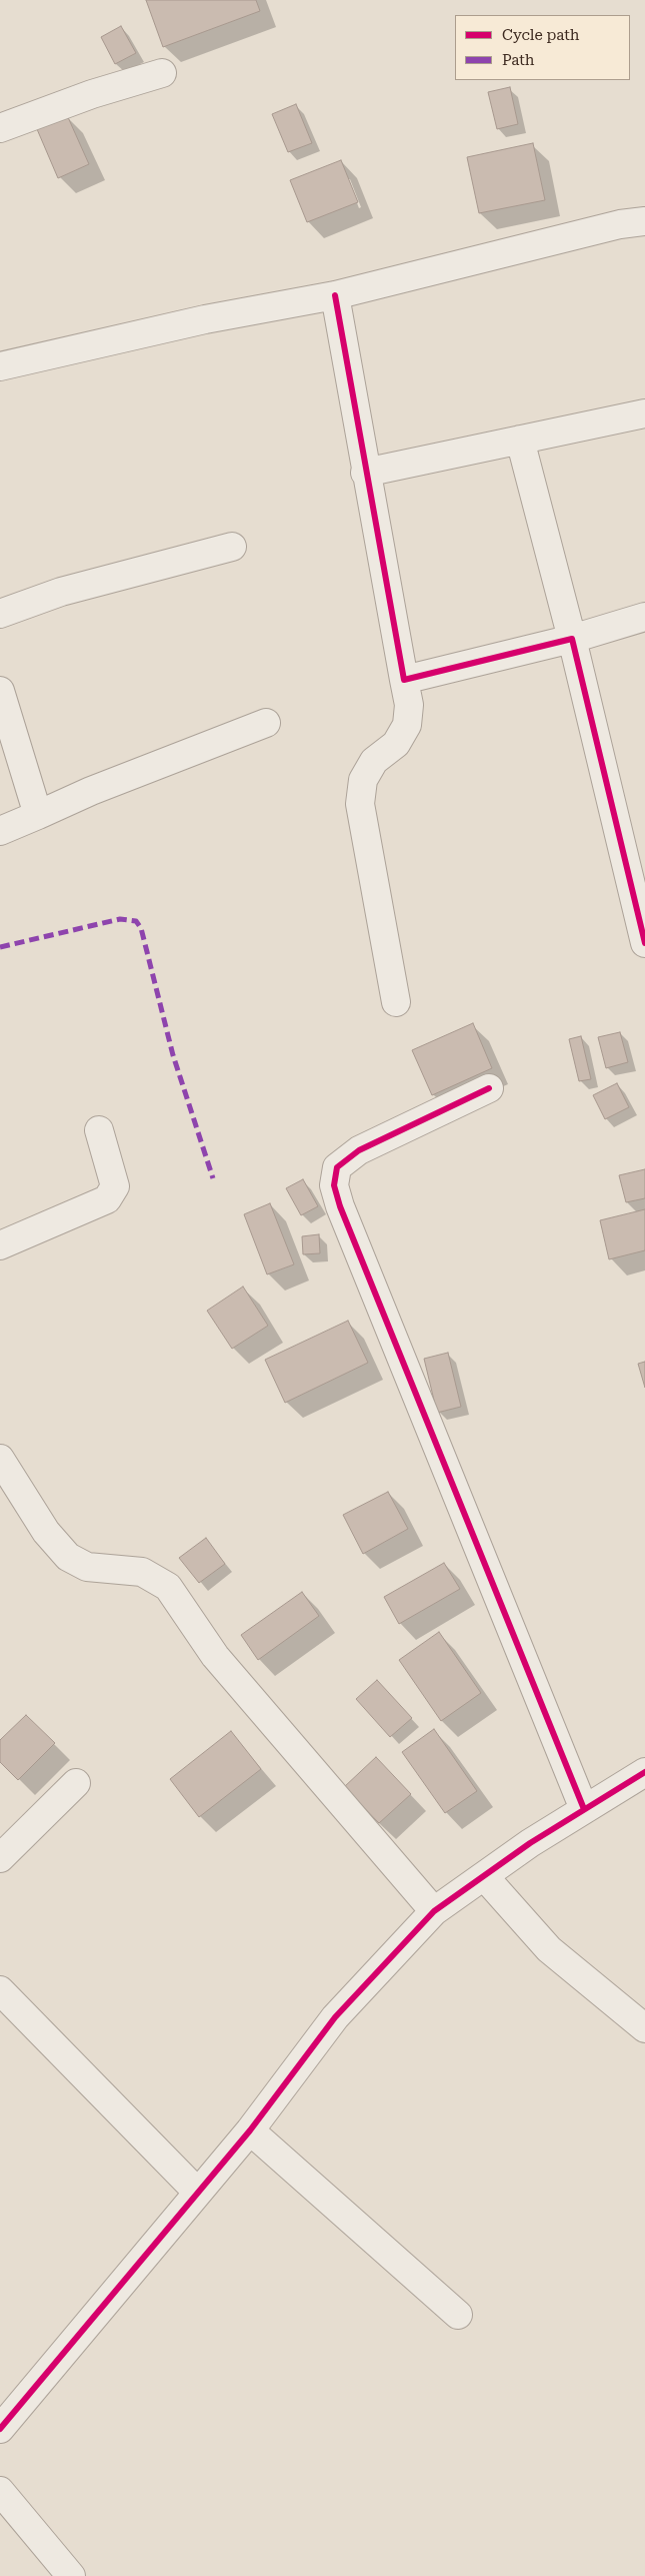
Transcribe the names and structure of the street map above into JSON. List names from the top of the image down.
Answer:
{
  "legend": ["Cycle path", "Path"]
}
